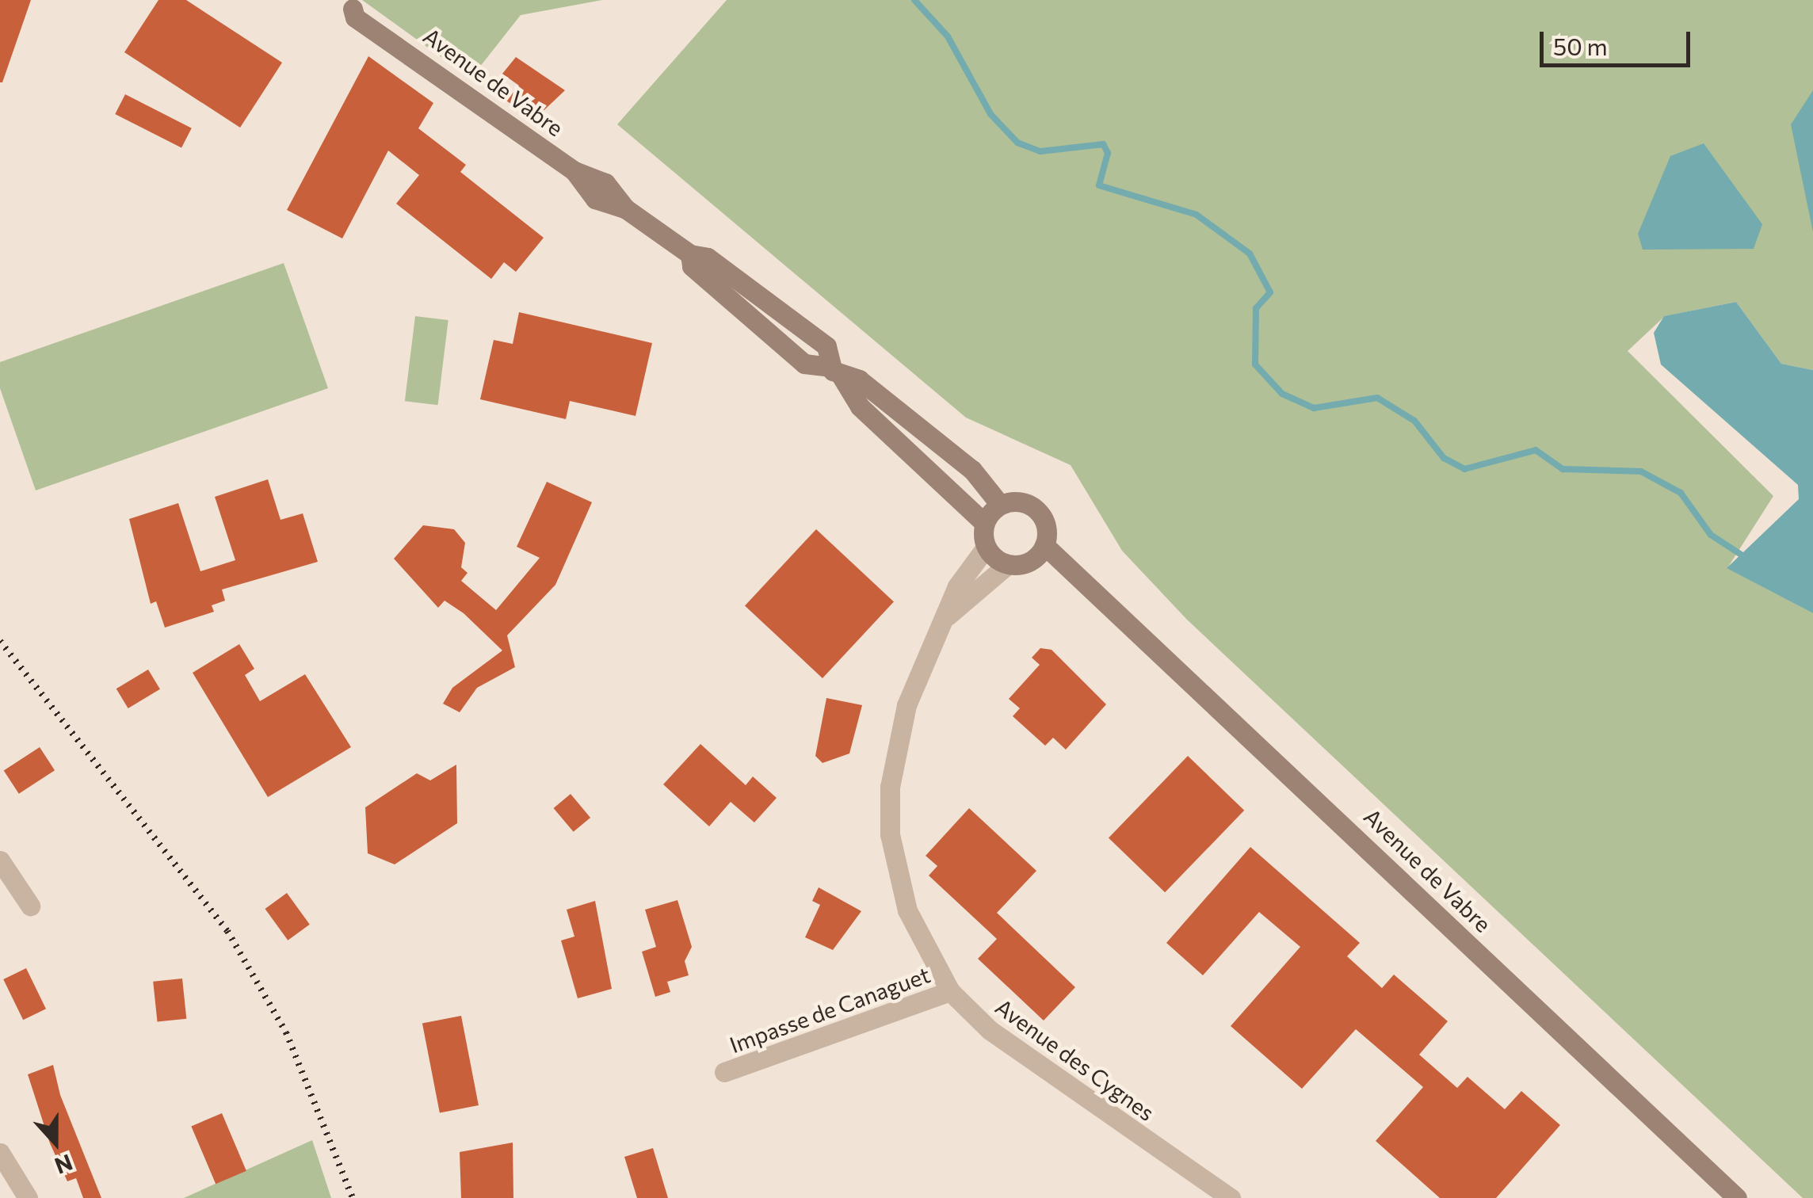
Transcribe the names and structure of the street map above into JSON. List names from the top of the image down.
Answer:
{
  "streets": {
    "main road": ["Avenue de Vabre"],
    "street": ["Impasse de Canaguet", "Avenue des Cygnes"]
  },
  "crossings": [
    ["Avenue de Vabre", "Avenue des Cygnes"],
    ["Impasse de Canaguet", "Avenue des Cygnes"]
  ],
  "scale_bar": "50 m",
  "north": "bottom"
}
